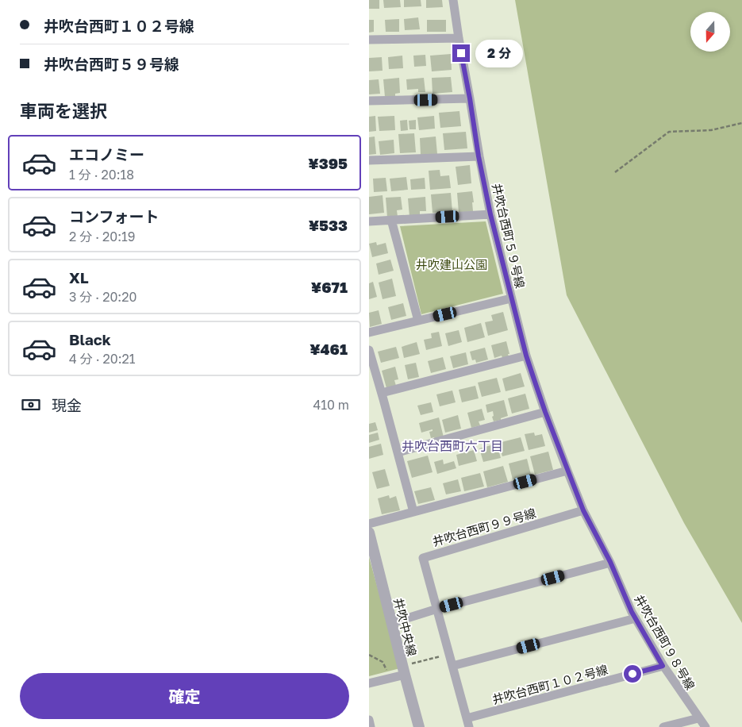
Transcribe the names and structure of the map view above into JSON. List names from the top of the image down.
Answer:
{
  "streets": {
    "street": [
      "井吹台西町５９号線",
      "井吹台西町９９号線",
      "井吹中央線",
      "井吹台西町９８号線",
      "井吹台西町１０２号線"
    ]
  },
  "crossings": [
    ["井吹台西町５９号線", "井吹台西町９８号線"],
    ["井吹台西町９９号線", "井吹台西町９８号線"],
    ["井吹台西町９９号線", "井吹台西町１０２号線"],
    ["井吹台西町９８号線", "井吹台西町１０２号線"]
  ],
  "districts": ["井吹台西町六丁目"],
  "parks": ["井吹建山公園"],
  "north": "bottom",
  "page": {
    "banner": ["井吹台西町１０２号線", "井吹台西町５９号線"],
    "bubble": "2 分",
    "heading": "車両を選択",
    "list": [
      {
        "name": "エコノミー",
        "note": "1 分 · 20:18",
        "value": "¥395"
      },
      {
        "name": "コンフォート",
        "note": "2 分 · 20:19",
        "value": "¥533"
      },
      {
        "name": "XL",
        "note": "3 分 · 20:20",
        "value": "¥671"
      },
      {
        "name": "Black",
        "note": "4 分 · 20:21",
        "value": "¥461"
      }
    ],
    "pay": ["現金", "410 m"],
    "buttons": "確定"
  }
}
